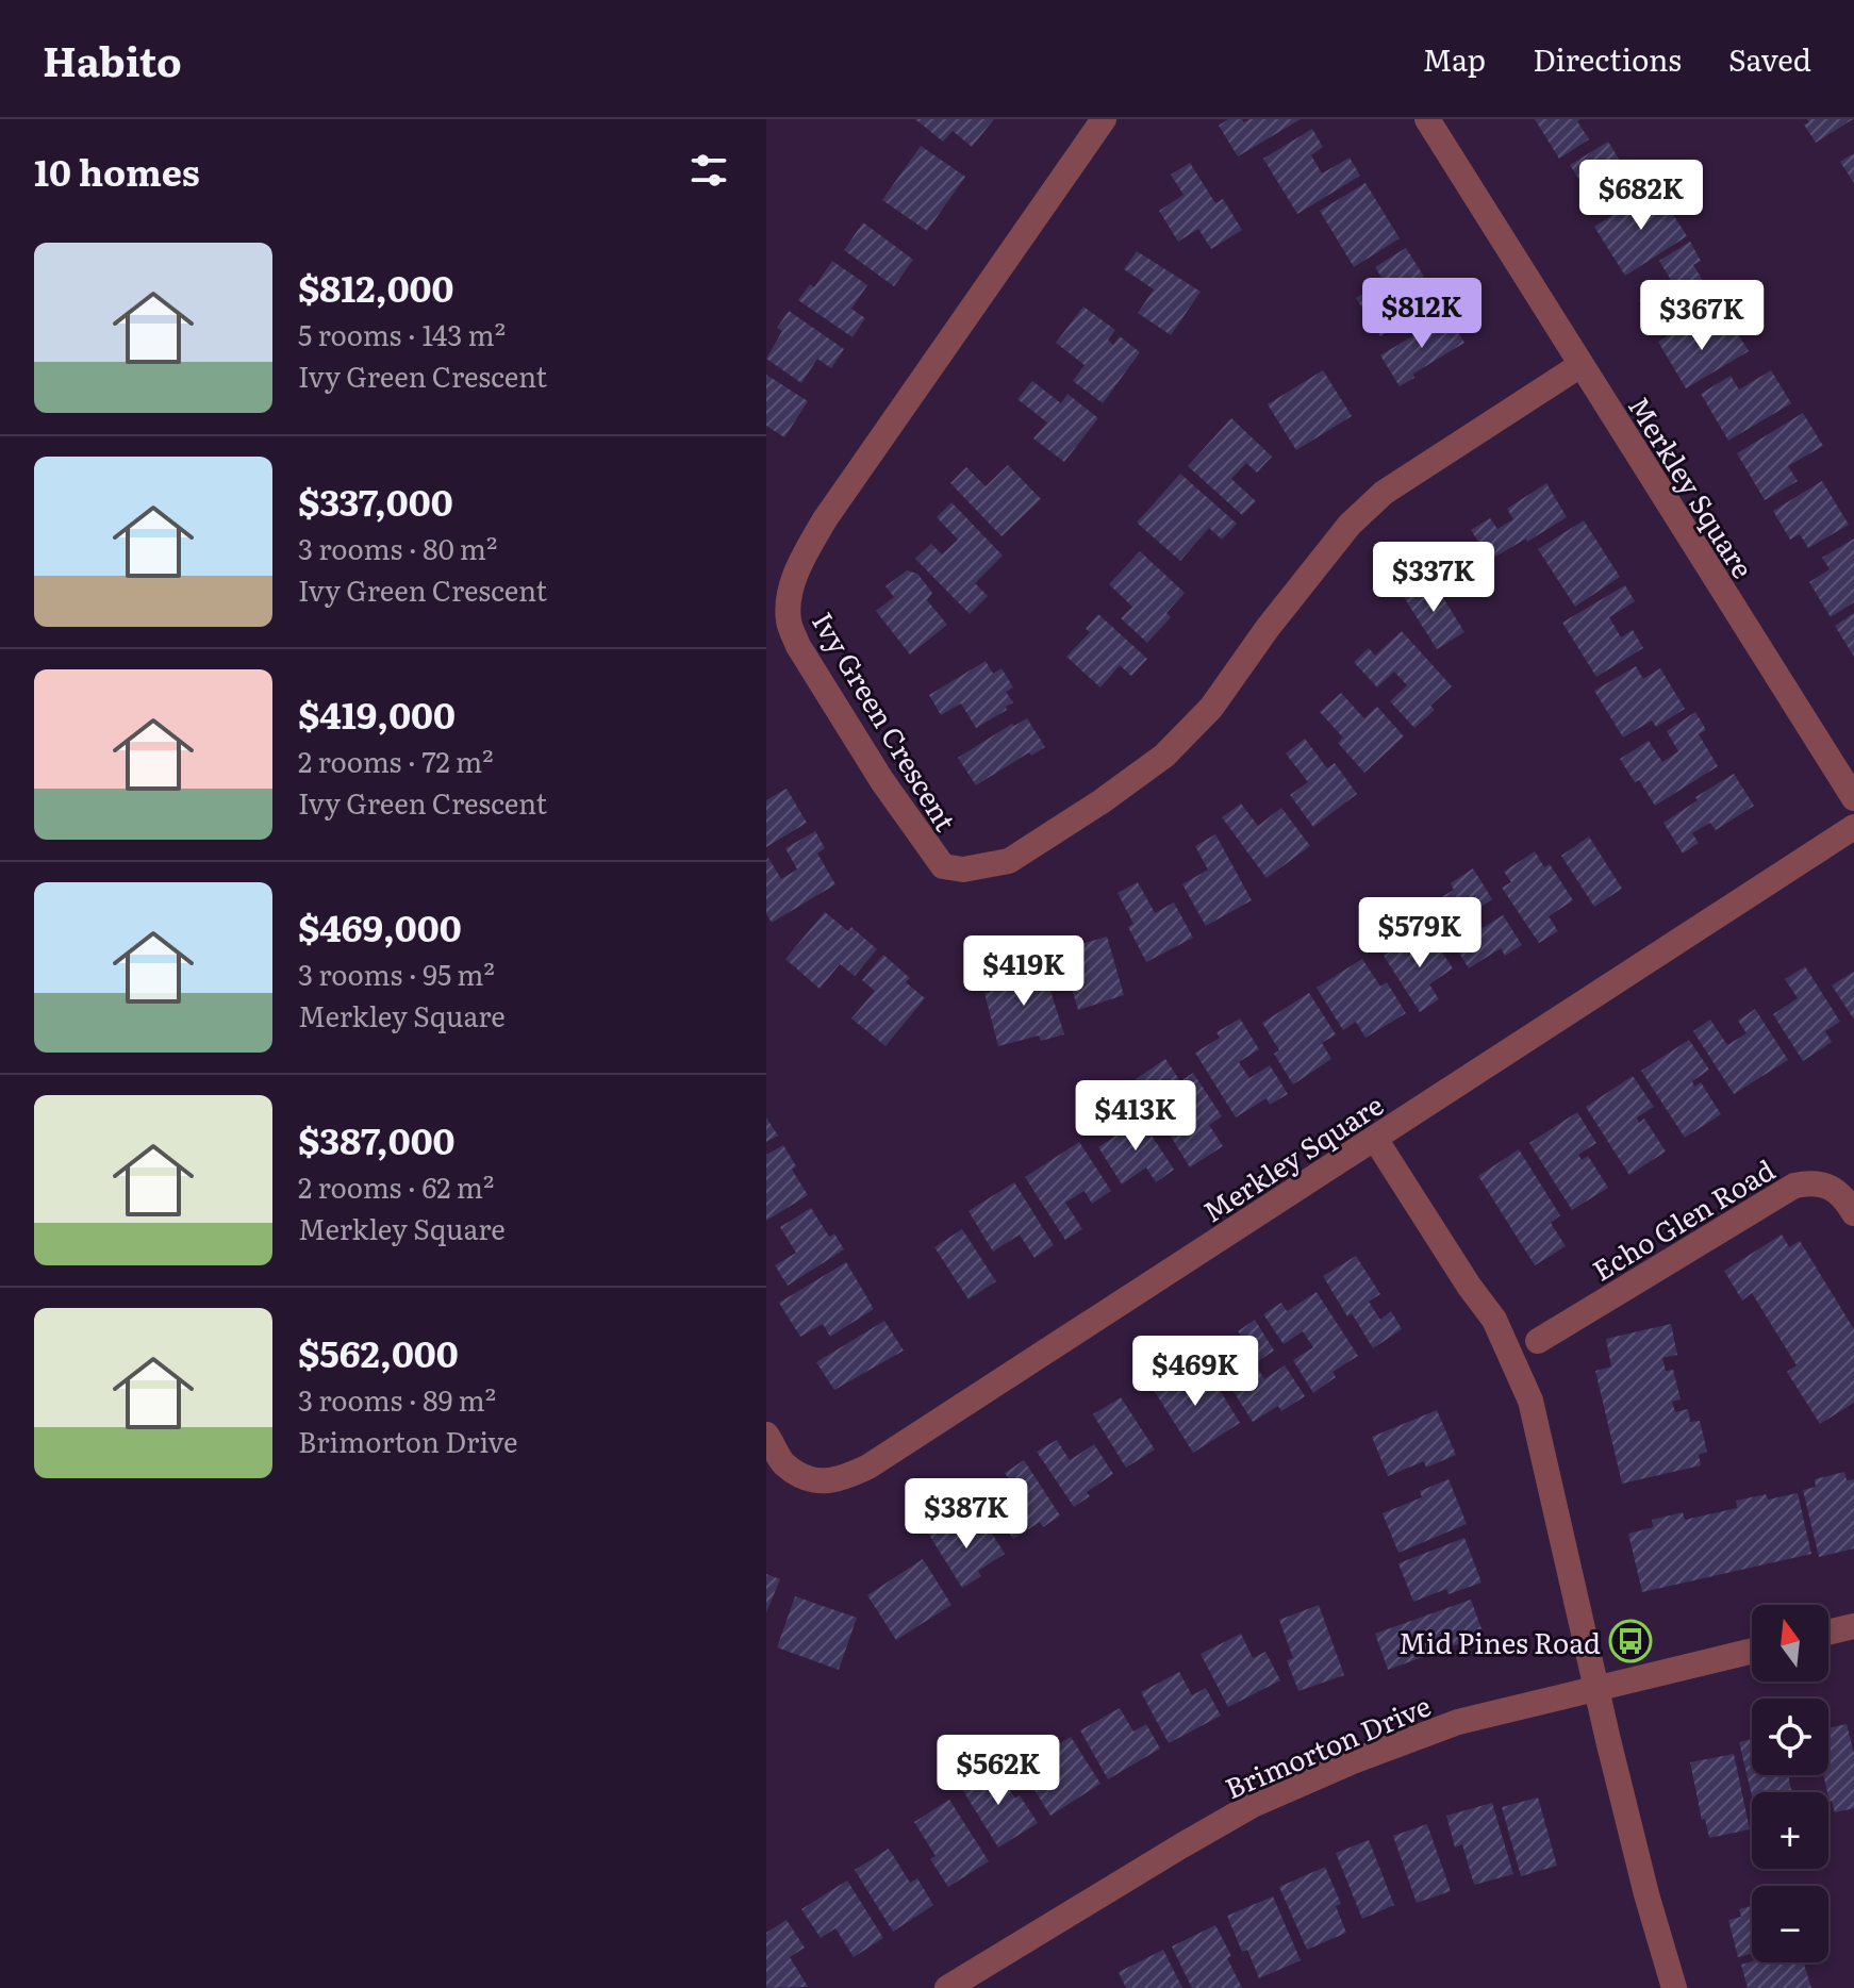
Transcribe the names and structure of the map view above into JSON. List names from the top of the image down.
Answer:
{
  "streets": {
    "street": [
      "Merkley Square",
      "Ivy Green Crescent",
      "Echo Glen Road",
      "Brimorton Drive"
    ]
  },
  "crossings": [
    ["Merkley Square", "Ivy Green Crescent"]
  ],
  "places": {
    "bus stop": ["Mid Pines Road"]
  },
  "north": "top",
  "page": {
    "header": "Habito",
    "nav": ["Map", "Directions", "Saved"],
    "heading": "10 homes",
    "price": [
      "$682K",
      "$812K",
      "$367K",
      "$337K",
      "$579K",
      "$419K",
      "$413K",
      "$469K",
      "$387K",
      "$562K"
    ],
    "list": [
      {
        "name": "$812,000",
        "note": "5 rooms · 143 m² · Ivy Green Crescent"
      },
      {
        "name": "$337,000",
        "note": "3 rooms · 80 m² · Ivy Green Crescent"
      },
      {
        "name": "$419,000",
        "note": "2 rooms · 72 m² · Ivy Green Crescent"
      },
      {
        "name": "$469,000",
        "note": "3 rooms · 95 m² · Merkley Square"
      },
      {
        "name": "$387,000",
        "note": "2 rooms · 62 m² · Merkley Square"
      },
      {
        "name": "$562,000",
        "note": "3 rooms · 89 m² · Brimorton Drive"
      }
    ],
    "map_buttons": ["+", "−"]
  }
}
